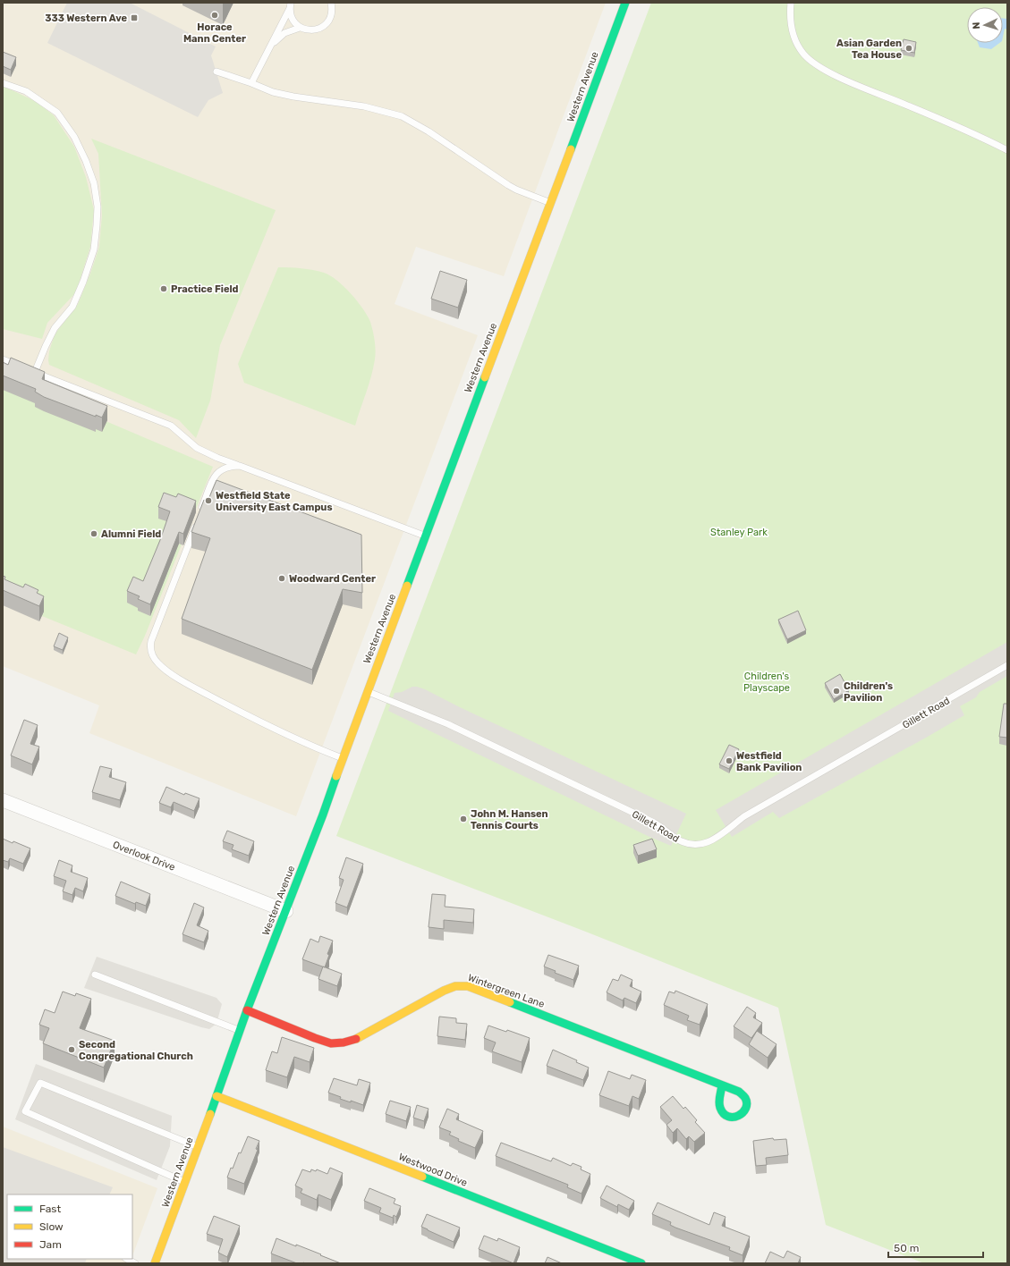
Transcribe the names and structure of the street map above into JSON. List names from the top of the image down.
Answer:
{
  "streets": {
    "main road": ["Western Avenue", "Wintergreen Lane", "Westwood Drive"],
    "street": ["Overlook Drive"],
    "lane": ["Gillett Road"]
  },
  "crossings": [
    ["Western Avenue", "Gillett Road"],
    ["Western Avenue", "Overlook Drive"],
    ["Western Avenue", "Wintergreen Lane"],
    ["Western Avenue", "Westwood Drive"]
  ],
  "parks": ["Stanley Park", "Children's Playscape"],
  "places": {
    "other": [
      "Horace Mann Center",
      "Asian Garden Tea House",
      "Practice Field",
      "Westfield State University East Campus",
      "Alumni Field",
      "Woodward Center",
      "Children's Pavilion",
      "Westfield Bank Pavilion",
      "John M. Hansen Tennis Courts",
      "Second Congregational Church"
    ],
    "transit": ["333 Western Ave"]
  },
  "legend": ["Fast", "Slow", "Jam"],
  "scale_bar": "50 m",
  "north": "left"
}
